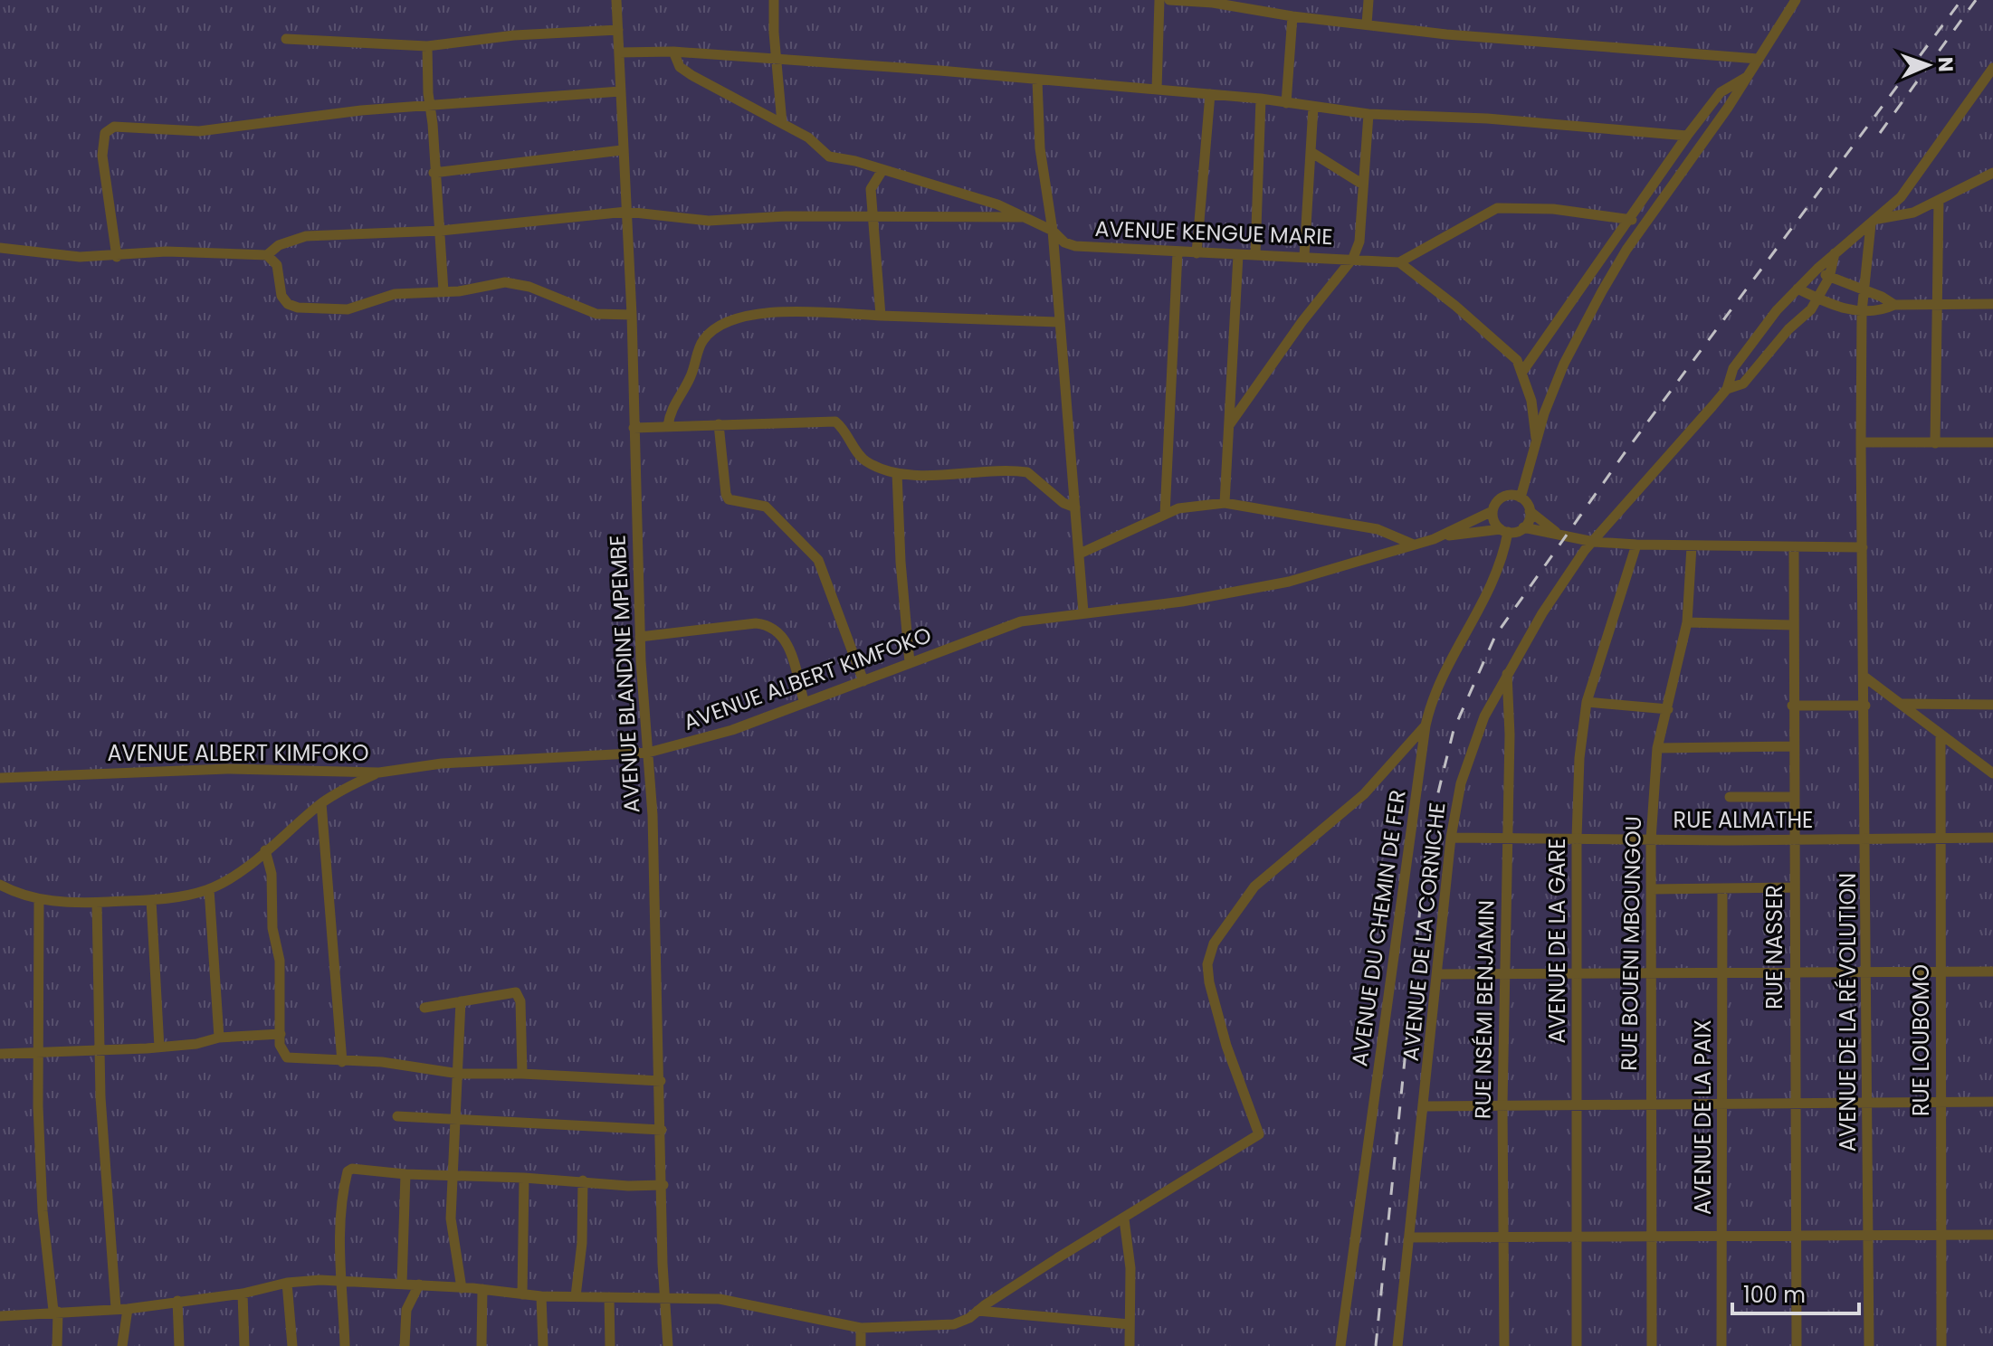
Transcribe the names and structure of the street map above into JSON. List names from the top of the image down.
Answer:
{
  "streets": {
    "street": [
      "AVENUE KENGUE MARIE",
      "AVENUE BLANDINE MPEMBE",
      "AVENUE ALBERT KIMFOKO",
      "RUE ALMATHE",
      "AVENUE DU CHEMIN DE FER",
      "AVENUE DE LA CORNICHE",
      "AVENUE DE LA GARE",
      "RUE BOUENI MBOUNGOU",
      "RUE NASSER",
      "RUE NSÉMI BENJAMIN",
      "AVENUE DE LA RÉVOLUTION",
      "RUE LOUBOMO",
      "AVENUE DE LA PAIX"
    ]
  },
  "crossings": [
    ["AVENUE BLANDINE MPEMBE", "AVENUE ALBERT KIMFOKO"],
    ["AVENUE ALBERT KIMFOKO", "AVENUE DU CHEMIN DE FER"],
    ["RUE ALMATHE", "AVENUE DE LA CORNICHE"],
    ["RUE ALMATHE", "AVENUE DE LA GARE"],
    ["RUE ALMATHE", "RUE BOUENI MBOUNGOU"],
    ["RUE ALMATHE", "RUE NASSER"],
    ["RUE ALMATHE", "RUE NSÉMI BENJAMIN"],
    ["RUE ALMATHE", "AVENUE DE LA RÉVOLUTION"],
    ["RUE ALMATHE", "RUE LOUBOMO"],
    ["AVENUE DE LA CORNICHE", "RUE NSÉMI BENJAMIN"],
    ["AVENUE DE LA CORNICHE", "AVENUE DE LA RÉVOLUTION"]
  ],
  "scale_bar": "100 m",
  "north": "right"
}
